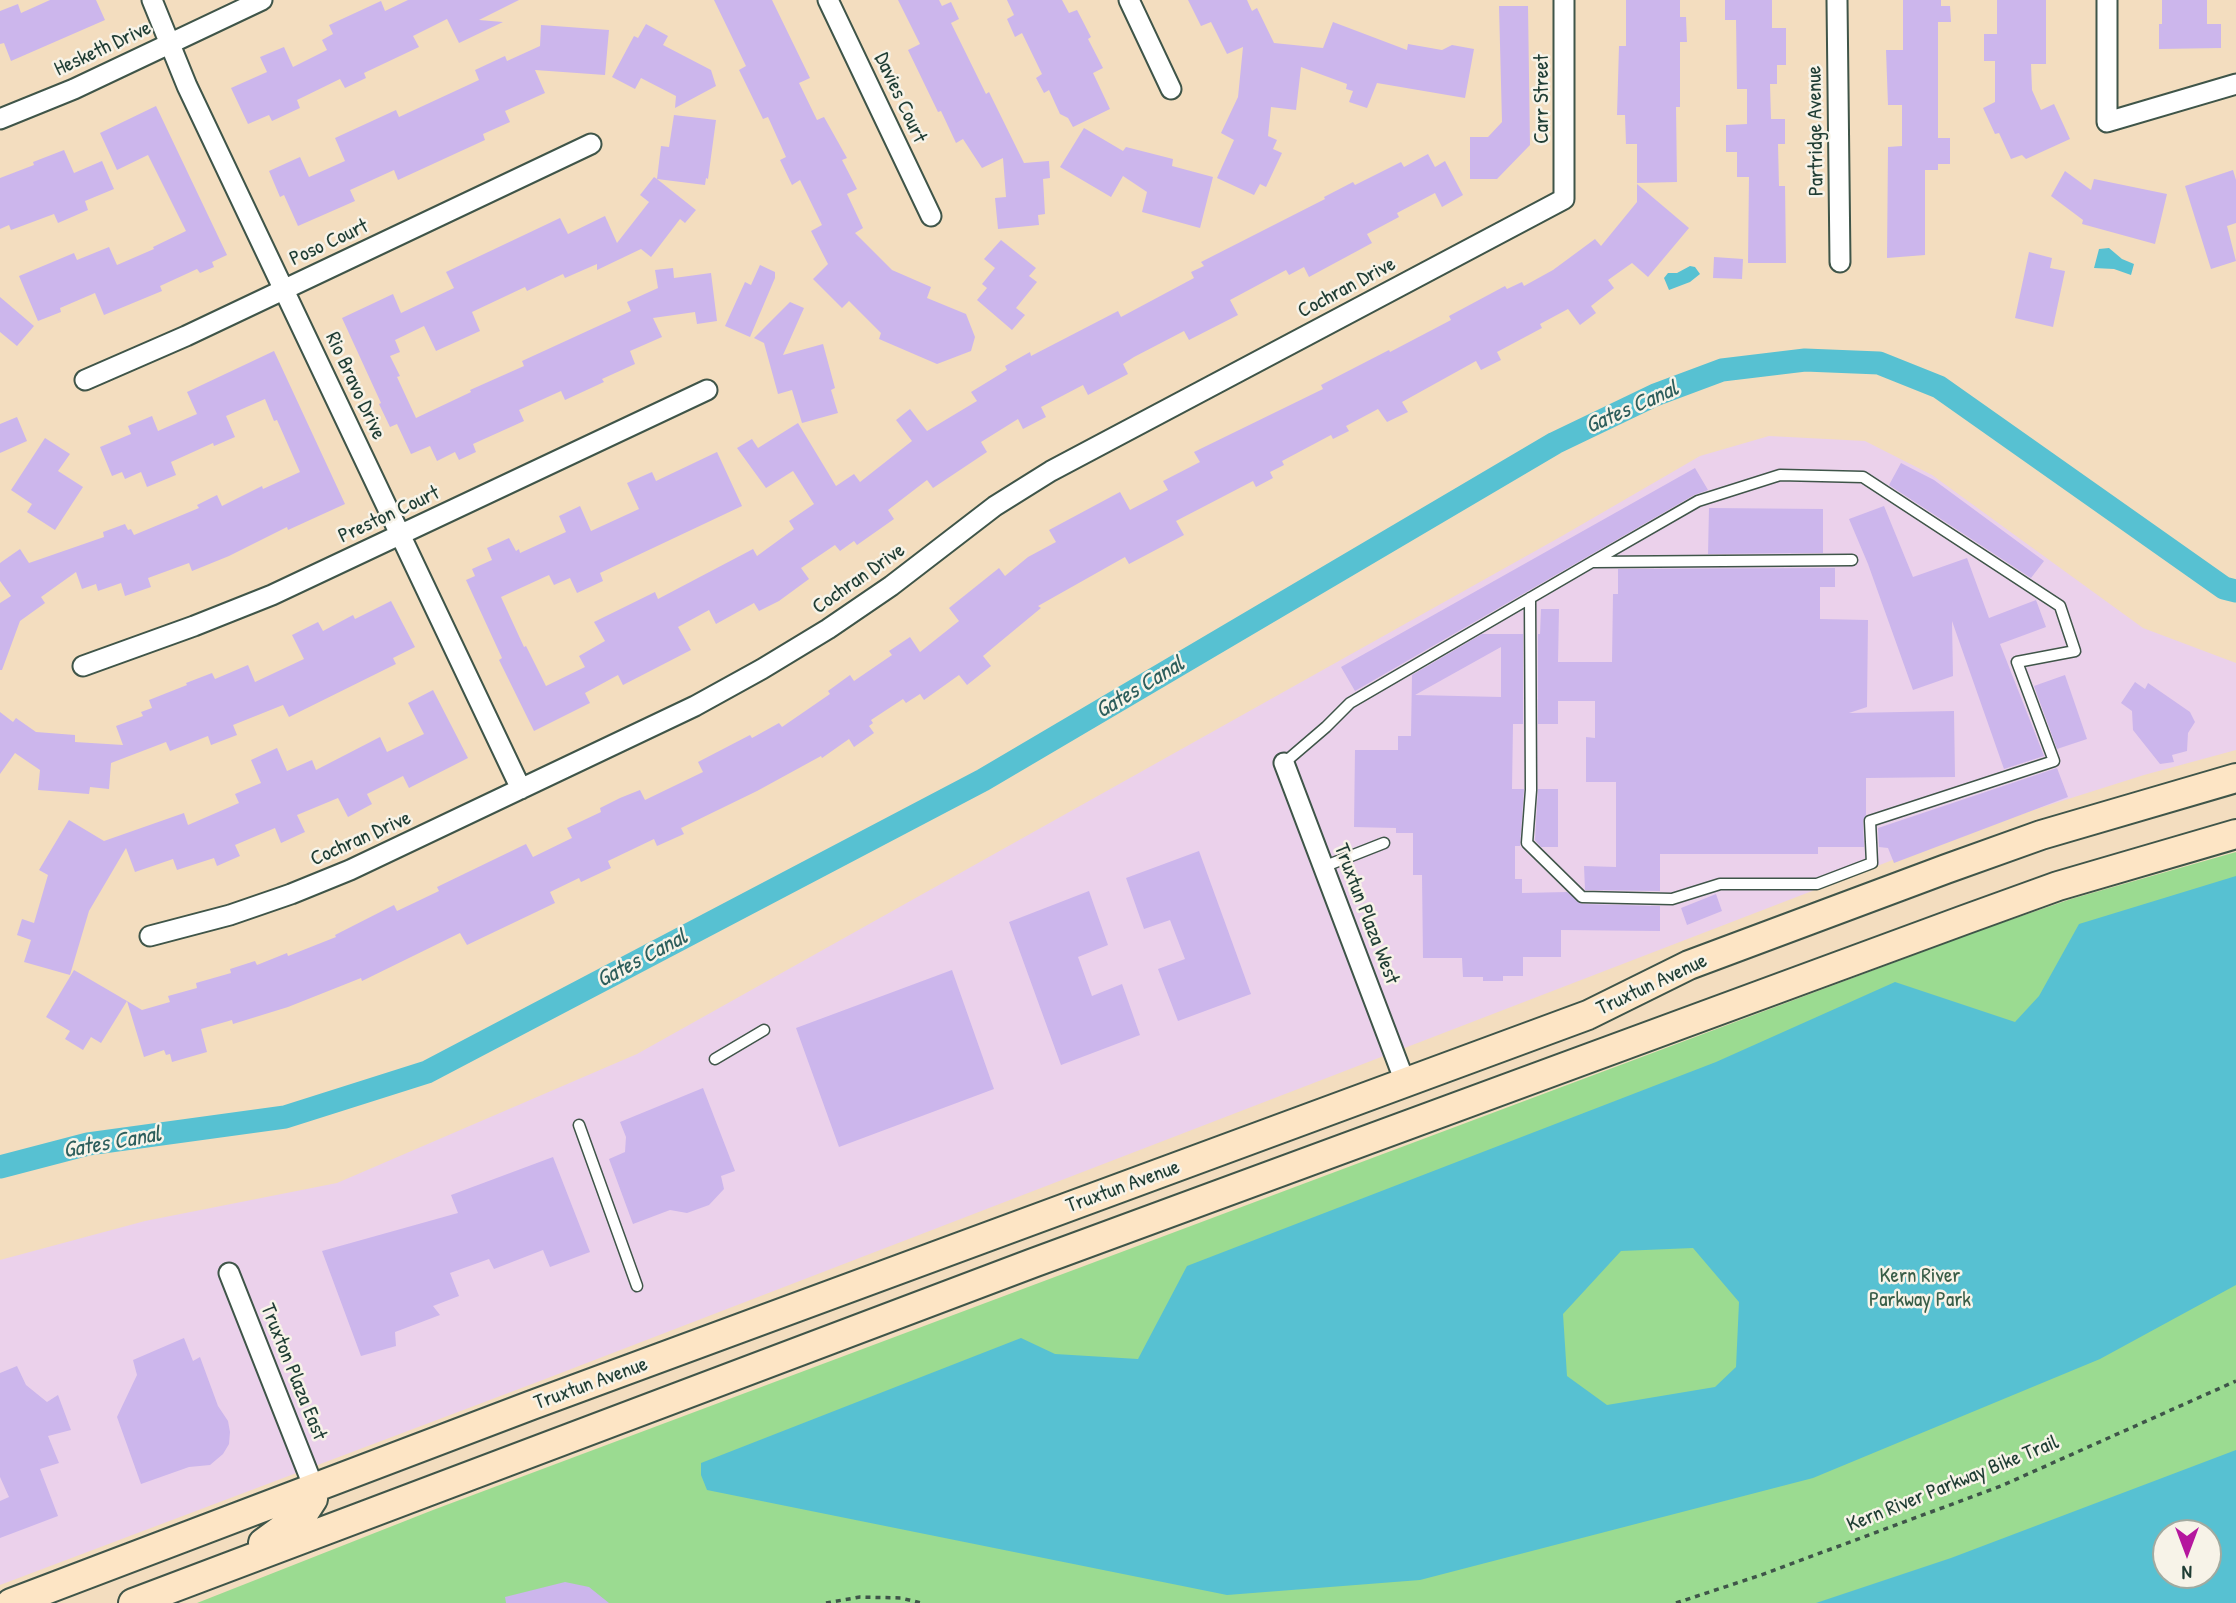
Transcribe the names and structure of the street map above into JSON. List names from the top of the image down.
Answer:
{
  "streets": {
    "main road": ["Truxtun Avenue"],
    "street": [
      "Hesketh Drive",
      "Davies Court",
      "Carr Street",
      "Partridge Avenue",
      "Poso Court",
      "Cochran Drive",
      "Rio Bravo Drive",
      "Preston Court",
      "Truxtun Plaza West",
      "Truxton Plaza East"
    ],
    "path": ["Kern River Parkway Bike Trail"]
  },
  "crossings": [
    ["Hesketh Drive", "Rio Bravo Drive"],
    ["Carr Street", "Cochran Drive"],
    ["Poso Court", "Rio Bravo Drive"],
    ["Cochran Drive", "Rio Bravo Drive"],
    ["Rio Bravo Drive", "Preston Court"],
    ["Truxtun Plaza West", "Truxtun Avenue"],
    ["Truxtun Avenue", "Truxton Plaza East"]
  ],
  "water": ["Gates Canal"],
  "parks": ["Kern River Parkway Park"],
  "north": "bottom"
}
